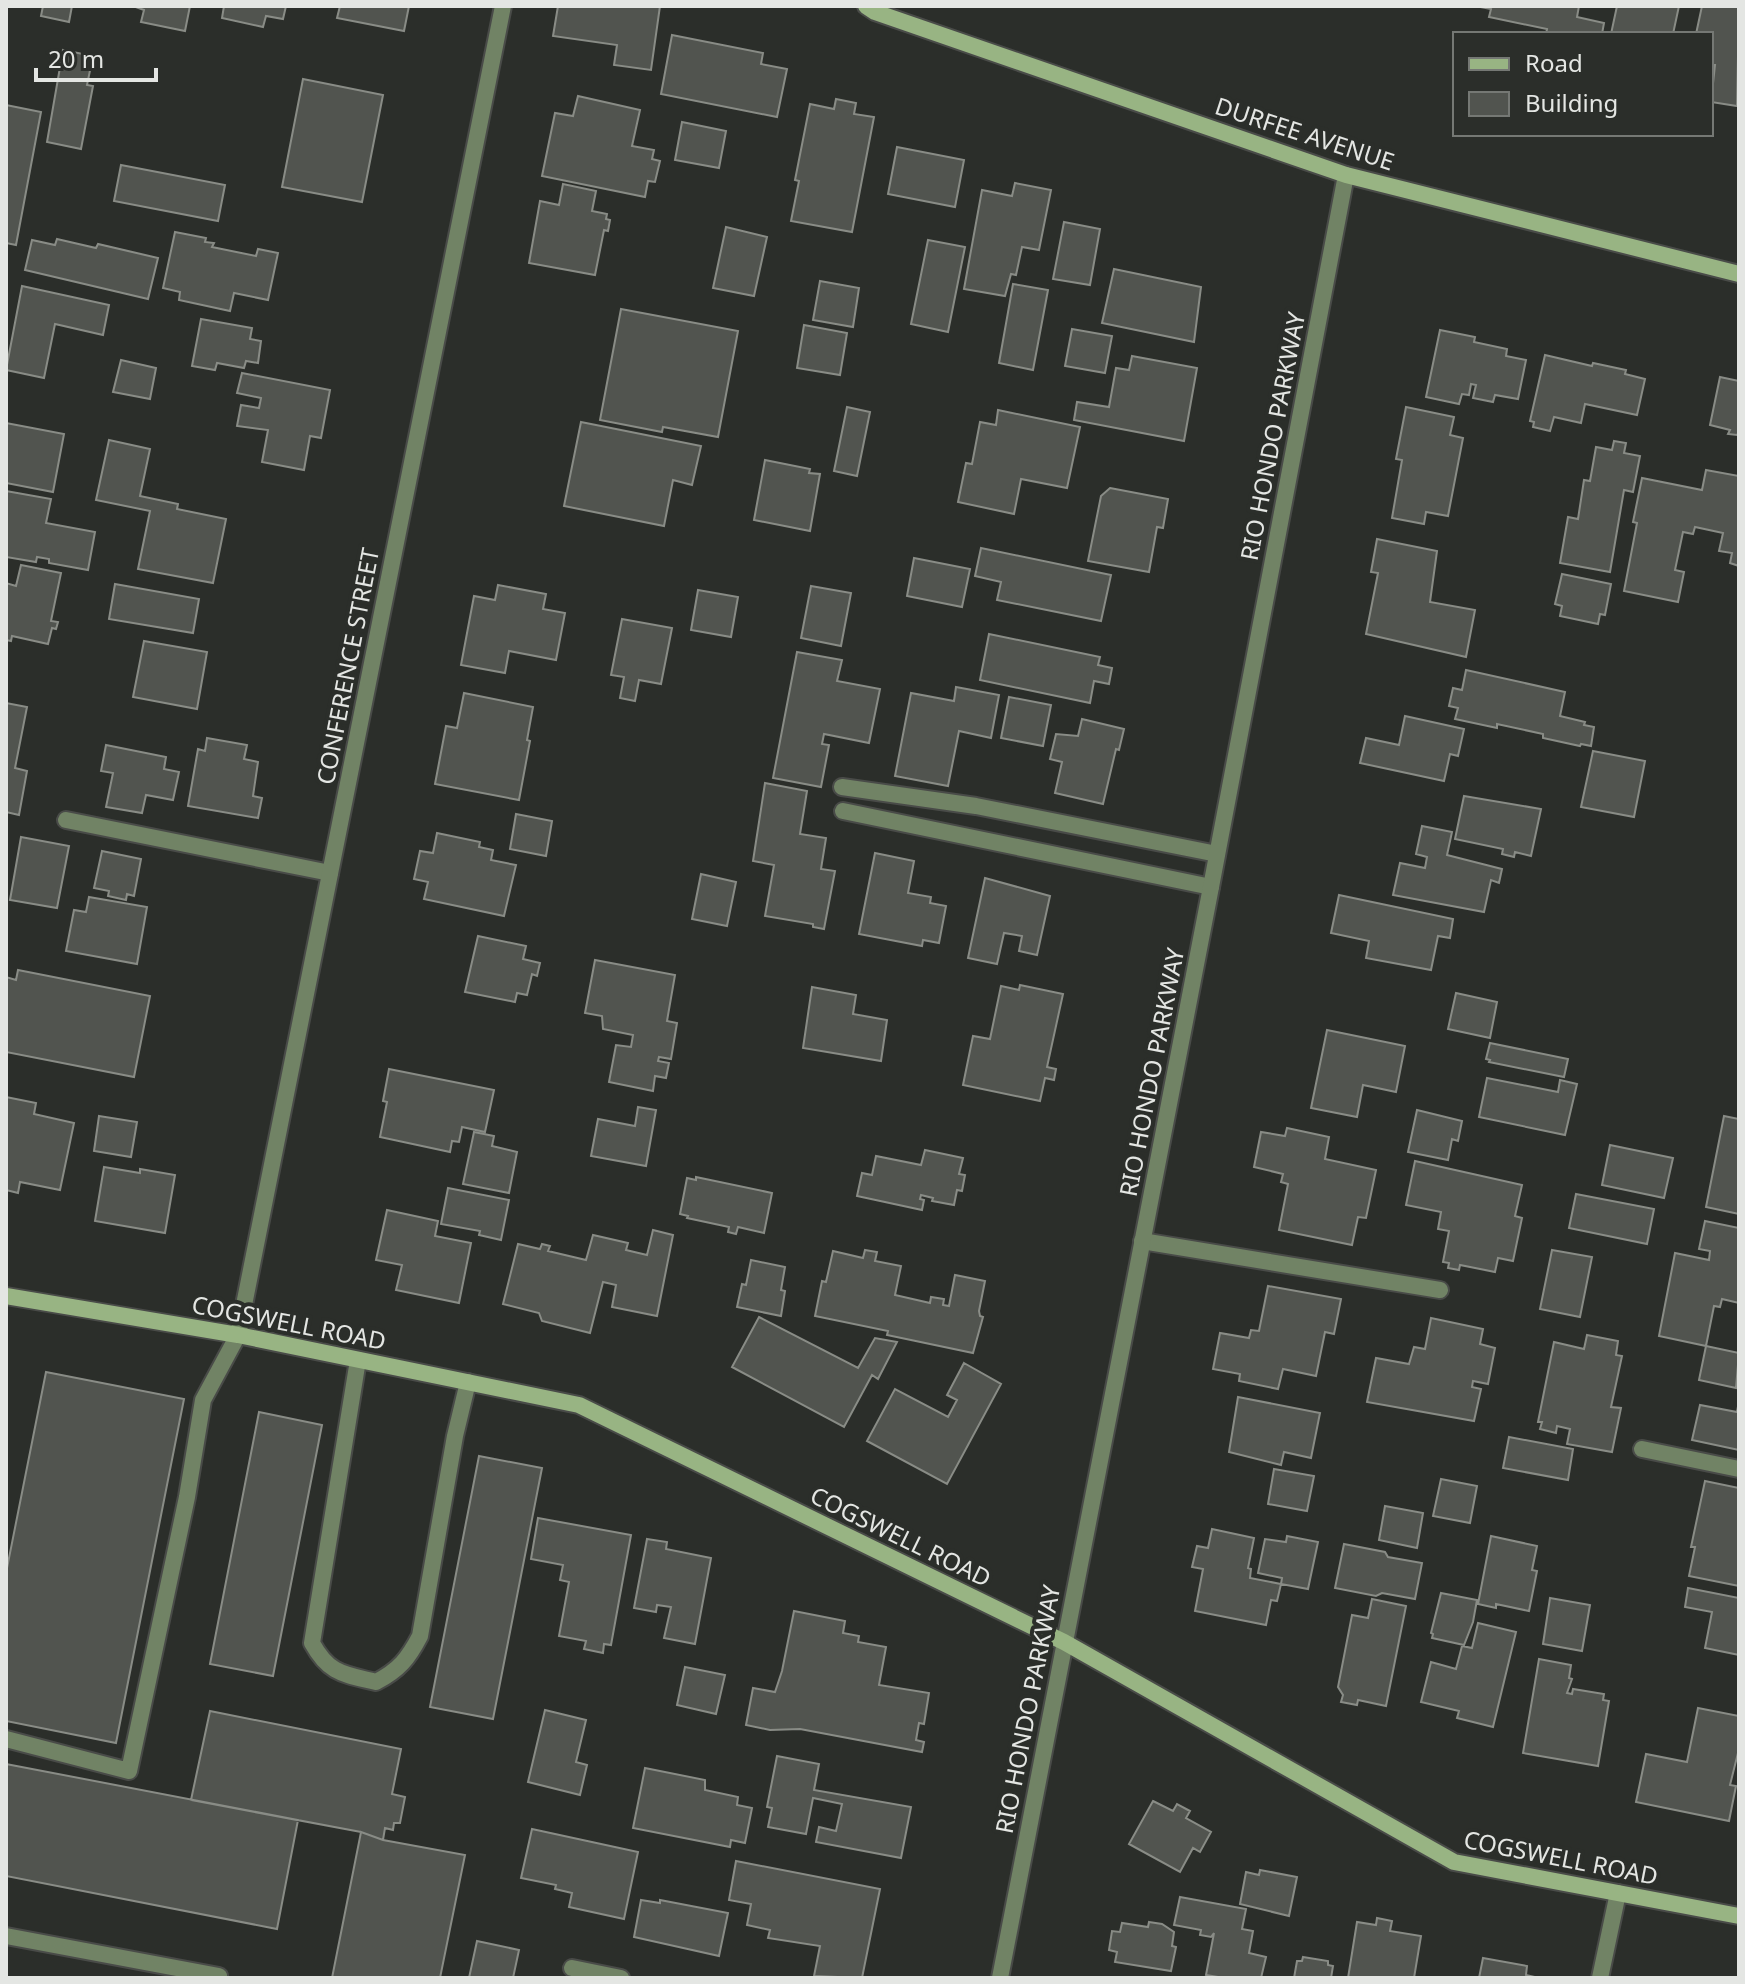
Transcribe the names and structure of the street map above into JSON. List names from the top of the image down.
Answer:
{
  "streets": {
    "street": [
      "DURFEE AVENUE",
      "RIO HONDO PARKWAY",
      "CONFERENCE STREET",
      "COGSWELL ROAD"
    ]
  },
  "crossings": [
    ["DURFEE AVENUE", "RIO HONDO PARKWAY"],
    ["RIO HONDO PARKWAY", "COGSWELL ROAD"],
    ["CONFERENCE STREET", "COGSWELL ROAD"]
  ],
  "legend": ["Road", "Building"],
  "scale_bar": "20 m"
}
